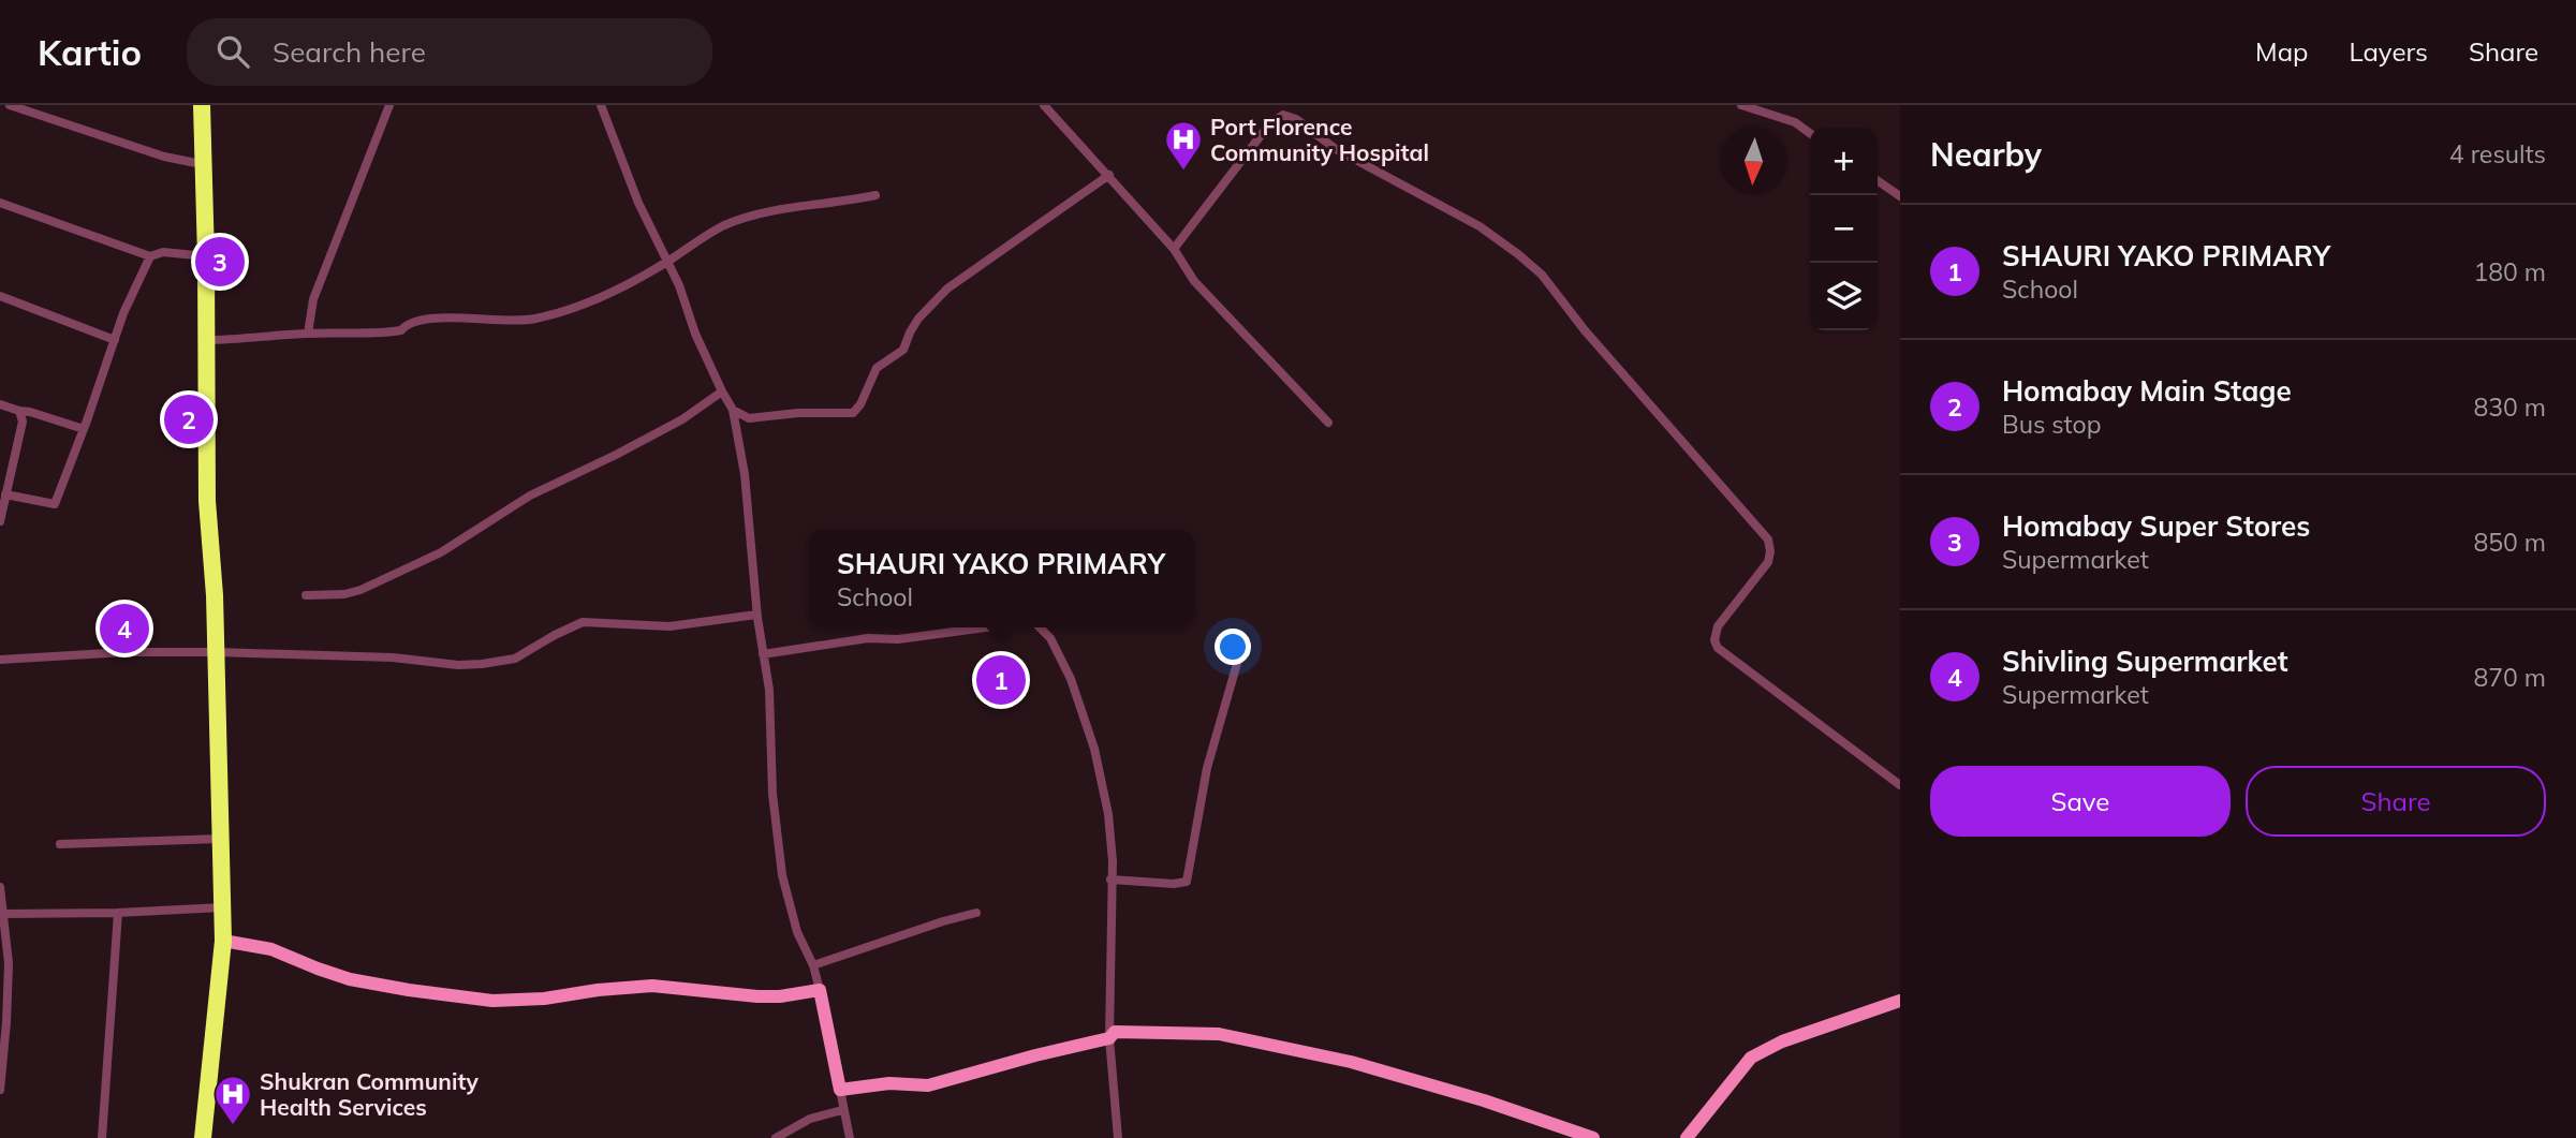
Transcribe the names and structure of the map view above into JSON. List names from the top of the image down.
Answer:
{
  "places": {
    "hospital": ["Port Florence Community Hospital", "Shukran Community Health Services"]
  },
  "north": "bottom",
  "page": {
    "header": "Kartio",
    "search": "Search here",
    "nav": ["Map", "Layers", "Share"],
    "heading": ["Nearby", "4 results"],
    "map_buttons": ["+", "−"],
    "list": [
      {
        "mark": "1",
        "name": "SHAURI YAKO PRIMARY",
        "note": "School",
        "value": "180 m"
      },
      {
        "mark": "2",
        "name": "Homabay Main Stage",
        "note": "Bus stop",
        "value": "830 m"
      },
      {
        "mark": "3",
        "name": "Homabay Super Stores",
        "note": "Supermarket",
        "value": "850 m"
      },
      {
        "mark": "4",
        "name": "Shivling Supermarket",
        "note": "Supermarket",
        "value": "870 m"
      }
    ],
    "pins": [
      "3",
      "2",
      "4",
      "1"
    ],
    "popup": ["SHAURI YAKO PRIMARY", "School"],
    "buttons": ["Save", "Share"]
  }
}
